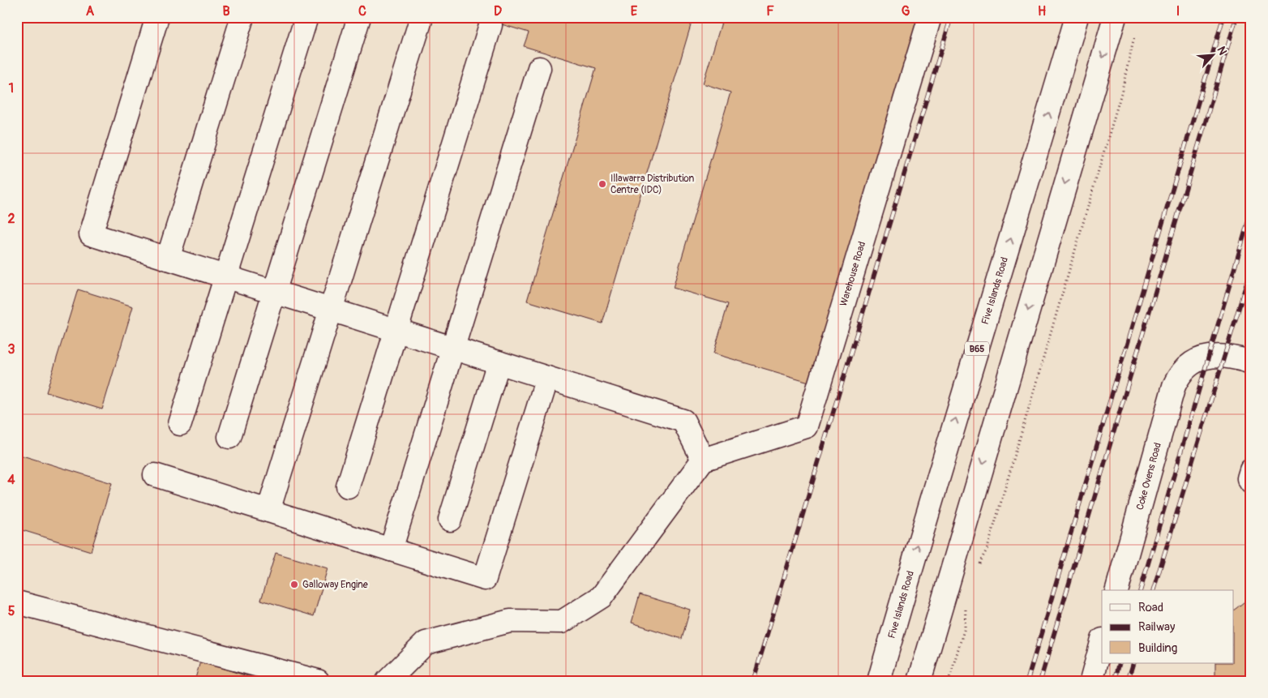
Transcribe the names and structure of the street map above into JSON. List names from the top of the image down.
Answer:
{
  "streets": {
    "main road": [
      "Warehouse Road",
      "Five Islands Road",
      "B65",
      "Coke Ovens Road"
    ]
  },
  "places": ["Illawarra Distribution Centre (IDC)", "Galloway Engine"],
  "legend": ["Road", "Railway", "Building"],
  "north": "top right",
  "grid": {
    "columns": [
      "A",
      "B",
      "C",
      "D",
      "E",
      "F",
      "G",
      "H",
      "I"
    ],
    "rows": [
      "1",
      "2",
      "3",
      "4",
      "5"
    ]
  }
}
